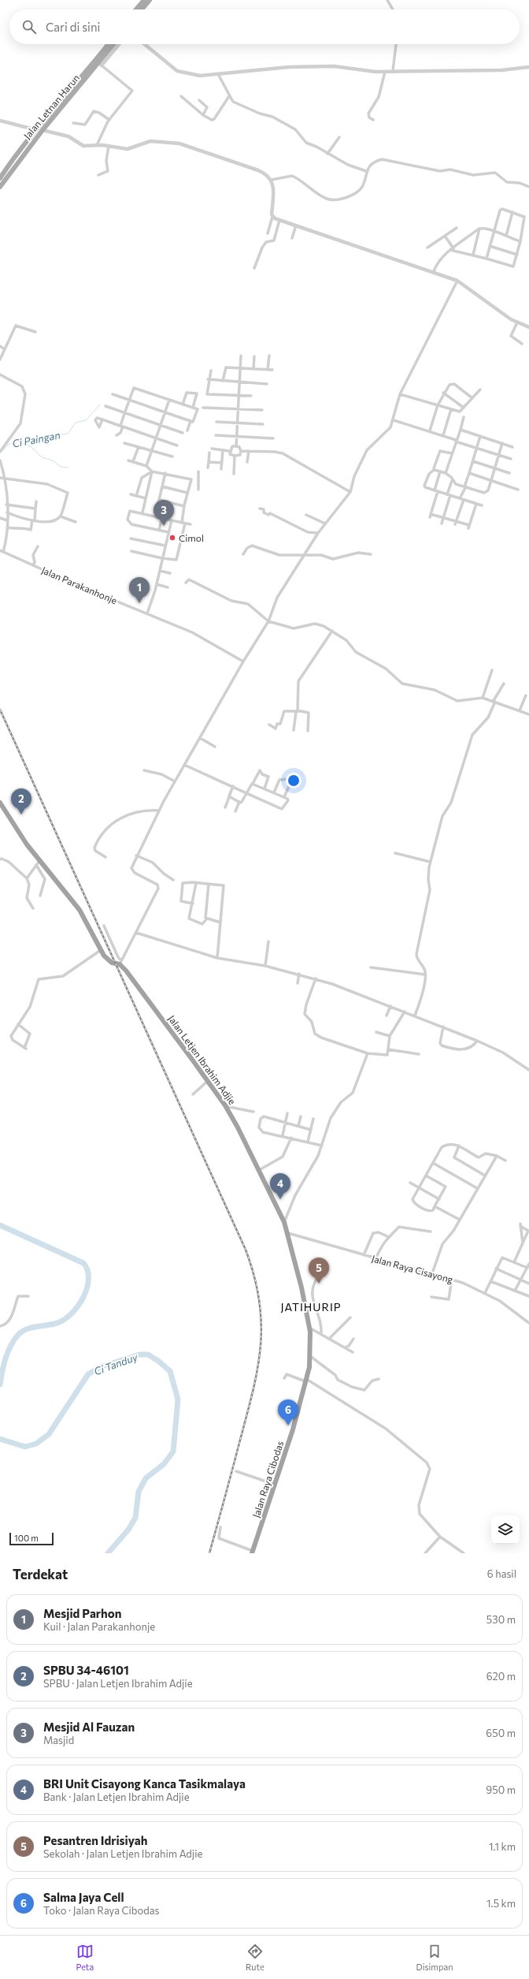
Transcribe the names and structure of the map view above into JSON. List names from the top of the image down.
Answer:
{
  "streets": {
    "highway": ["Jalan Letjen Ibrahim Adjie", "Jalan Raya Cibodas"],
    "main road": ["Jalan Letnan Harun"],
    "street": ["Jalan Parakanhonje", "Jalan Raya Cisayong"]
  },
  "crossings": [
    ["Jalan Letjen Ibrahim Adjie", "Jalan Raya Cisayong"],
    ["Jalan Letjen Ibrahim Adjie", "Jalan Raya Cibodas"]
  ],
  "districts": ["JATIHURIP"],
  "water": ["Ci Paingan", "Ci Tanduy"],
  "places": ["Cimol"],
  "scale_bar": "100 m",
  "page": {
    "search": "Cari di sini",
    "pins": [
      "3",
      "1",
      "2",
      "4",
      "5",
      "6"
    ],
    "scale": "100 m",
    "heading": ["Terdekat", "6 hasil"],
    "list": [
      {
        "mark": "1",
        "name": "Mesjid Parhon",
        "note": "Kuil · Jalan Parakanhonje",
        "value": "530 m"
      },
      {
        "mark": "2",
        "name": "SPBU 34-46101",
        "note": "SPBU · Jalan Letjen Ibrahim Adjie",
        "value": "620 m"
      },
      {
        "mark": "3",
        "name": "Mesjid Al Fauzan",
        "note": "Masjid",
        "value": "650 m"
      },
      {
        "mark": "4",
        "name": "BRI Unit Cisayong Kanca Tasikmalaya",
        "note": "Bank · Jalan Letjen Ibrahim Adjie",
        "value": "950 m"
      },
      {
        "mark": "5",
        "name": "Pesantren Idrisiyah",
        "note": "Sekolah · Jalan Letjen Ibrahim Adjie",
        "value": "1.1 km"
      },
      {
        "mark": "6",
        "name": "Salma Jaya Cell",
        "note": "Toko · Jalan Raya Cibodas",
        "value": "1.5 km"
      }
    ],
    "nav": ["Peta", "Rute", "Disimpan"]
  }
}
